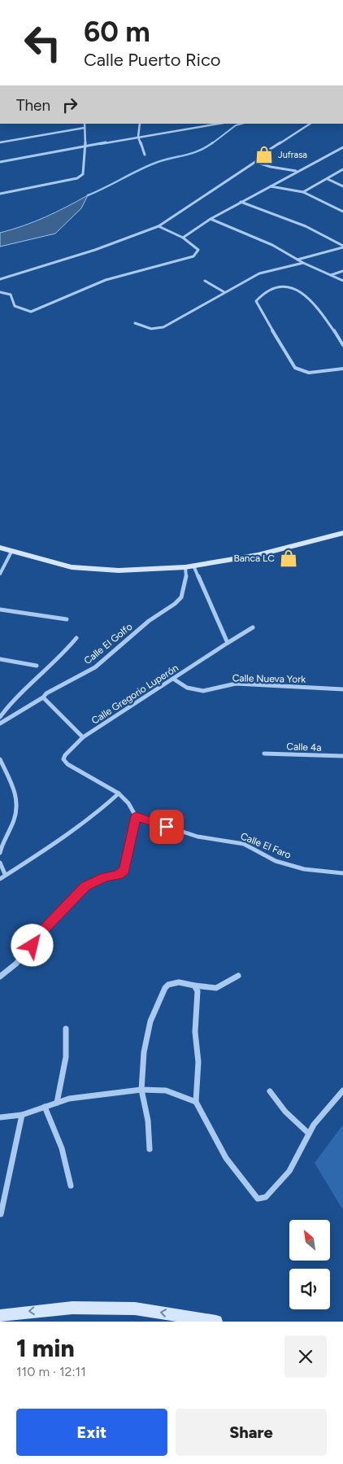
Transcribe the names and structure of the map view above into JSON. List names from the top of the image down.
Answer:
{
  "streets": {
    "street": [
      "Calle El Golfo",
      "Calle Nueva York",
      "Calle Gregorio Luperón",
      "Calle 4a",
      "Calle El Faro"
    ]
  },
  "crossings": [
    ["Calle Nueva York", "Calle Gregorio Luperón"],
    ["Calle Gregorio Luperón", "Calle El Faro"]
  ],
  "places": {
    "shop": ["Jufrasa", "Banca LC"]
  },
  "north": "top left",
  "page": {
    "turn": ["60 m", "Calle Puerto Rico"],
    "then": "Then",
    "heading": ["1 min", "110 m · 12:11"],
    "buttons": ["Exit", "Share"]
  }
}
